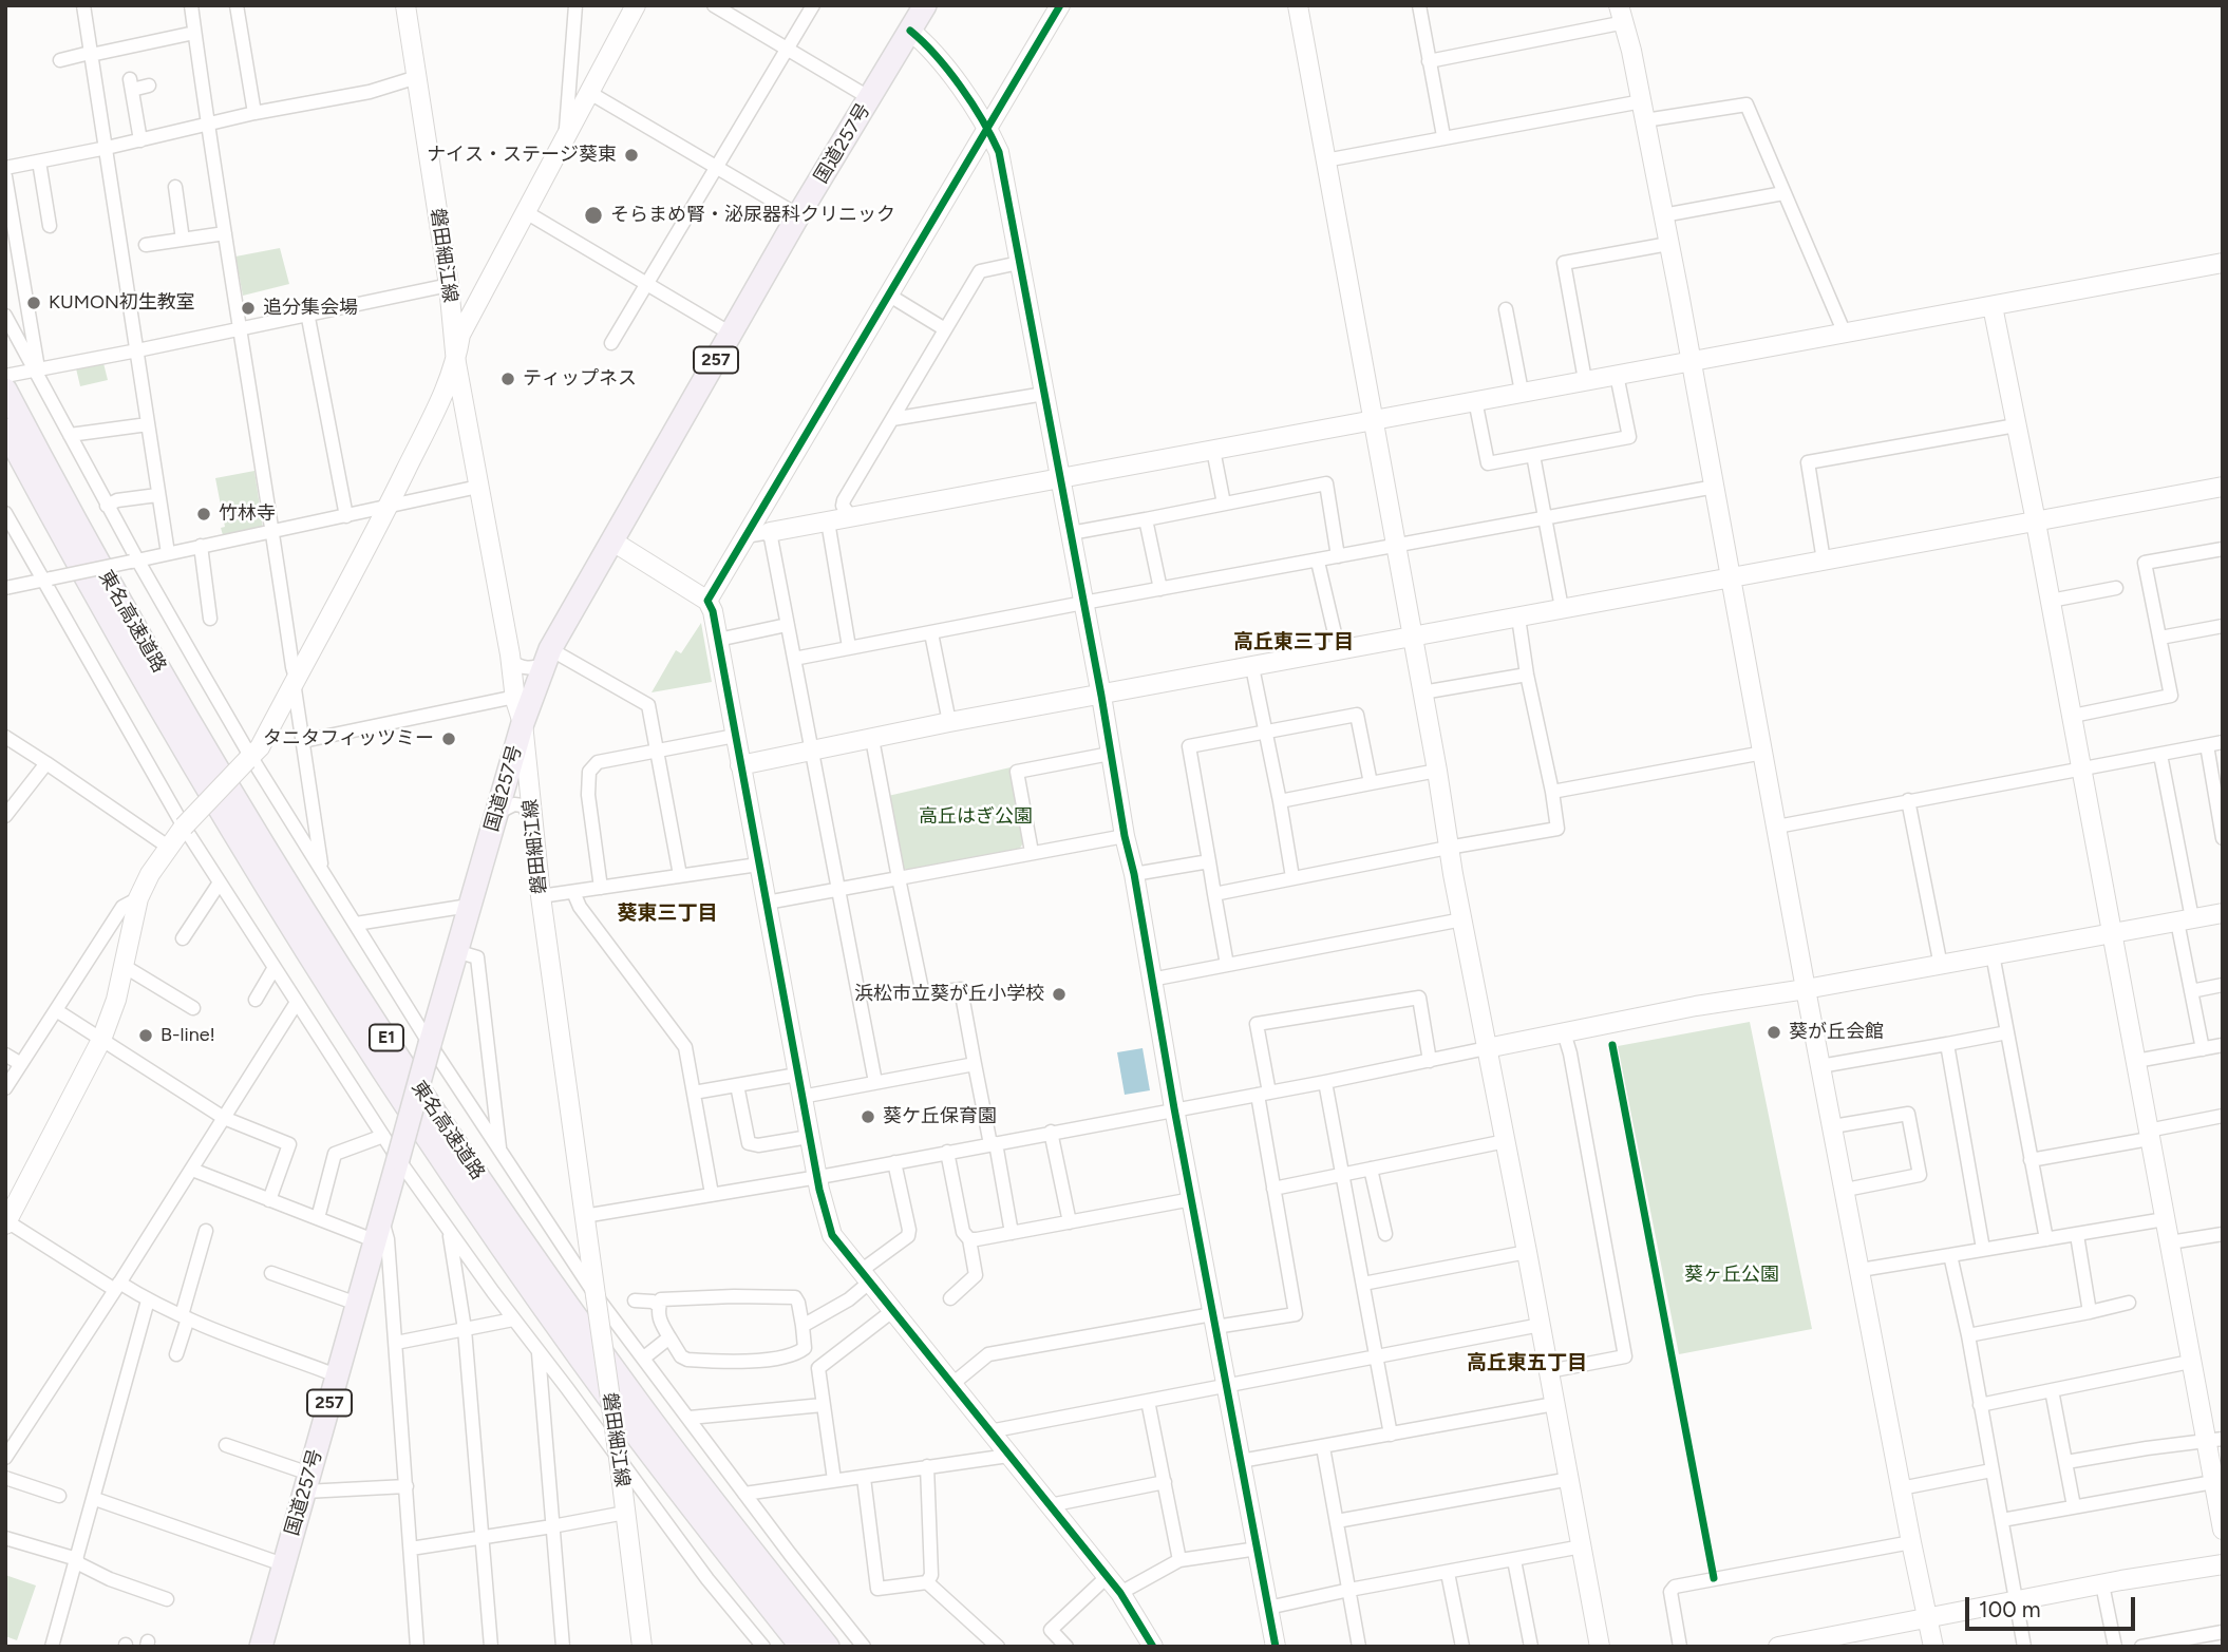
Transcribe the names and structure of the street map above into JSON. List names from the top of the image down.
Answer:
{
  "streets": {
    "highway": [
      "国道257号",
      "257",
      "東名高速道路",
      "E1"
    ],
    "street": ["磐田細江線"]
  },
  "crossings": [
    ["国道257号", "磐田細江線"]
  ],
  "districts": ["高丘東三丁目", "葵東三丁目", "高丘東五丁目"],
  "parks": ["高丘はぎ公園", "葵ヶ丘公園"],
  "places": [
    "ナイス・ステージ葵東",
    "そらまめ腎・泌尿器科クリニック",
    "KUMON初生教室",
    "追分集会場",
    "ティップネス",
    "竹林寺",
    "タニタフィッツミー",
    "浜松市立葵が丘小学校",
    "葵が丘会館",
    "B-line!",
    "葵ケ丘保育園"
  ],
  "scale_bar": "100 m"
}
